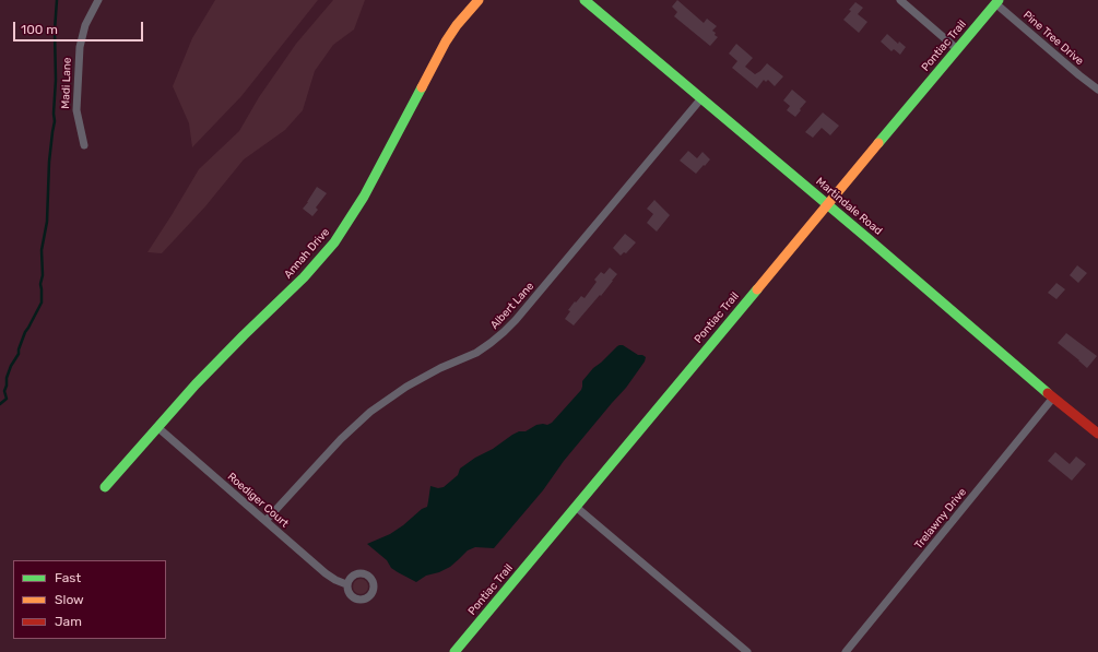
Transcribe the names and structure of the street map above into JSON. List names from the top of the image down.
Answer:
{
  "streets": {
    "street": [
      "Pine Tree Drive",
      "Pontiac Trail",
      "Madi Lane",
      "Martindale Road",
      "Annah Drive",
      "Albert Lane",
      "Roediger Court",
      "Trelawny Drive"
    ]
  },
  "crossings": [
    ["Pine Tree Drive", "Pontiac Trail"],
    ["Pontiac Trail", "Martindale Road"],
    ["Martindale Road", "Albert Lane"],
    ["Martindale Road", "Trelawny Drive"],
    ["Annah Drive", "Roediger Court"],
    ["Albert Lane", "Roediger Court"]
  ],
  "legend": ["Fast", "Slow", "Jam"],
  "scale_bar": "100 m"
}
